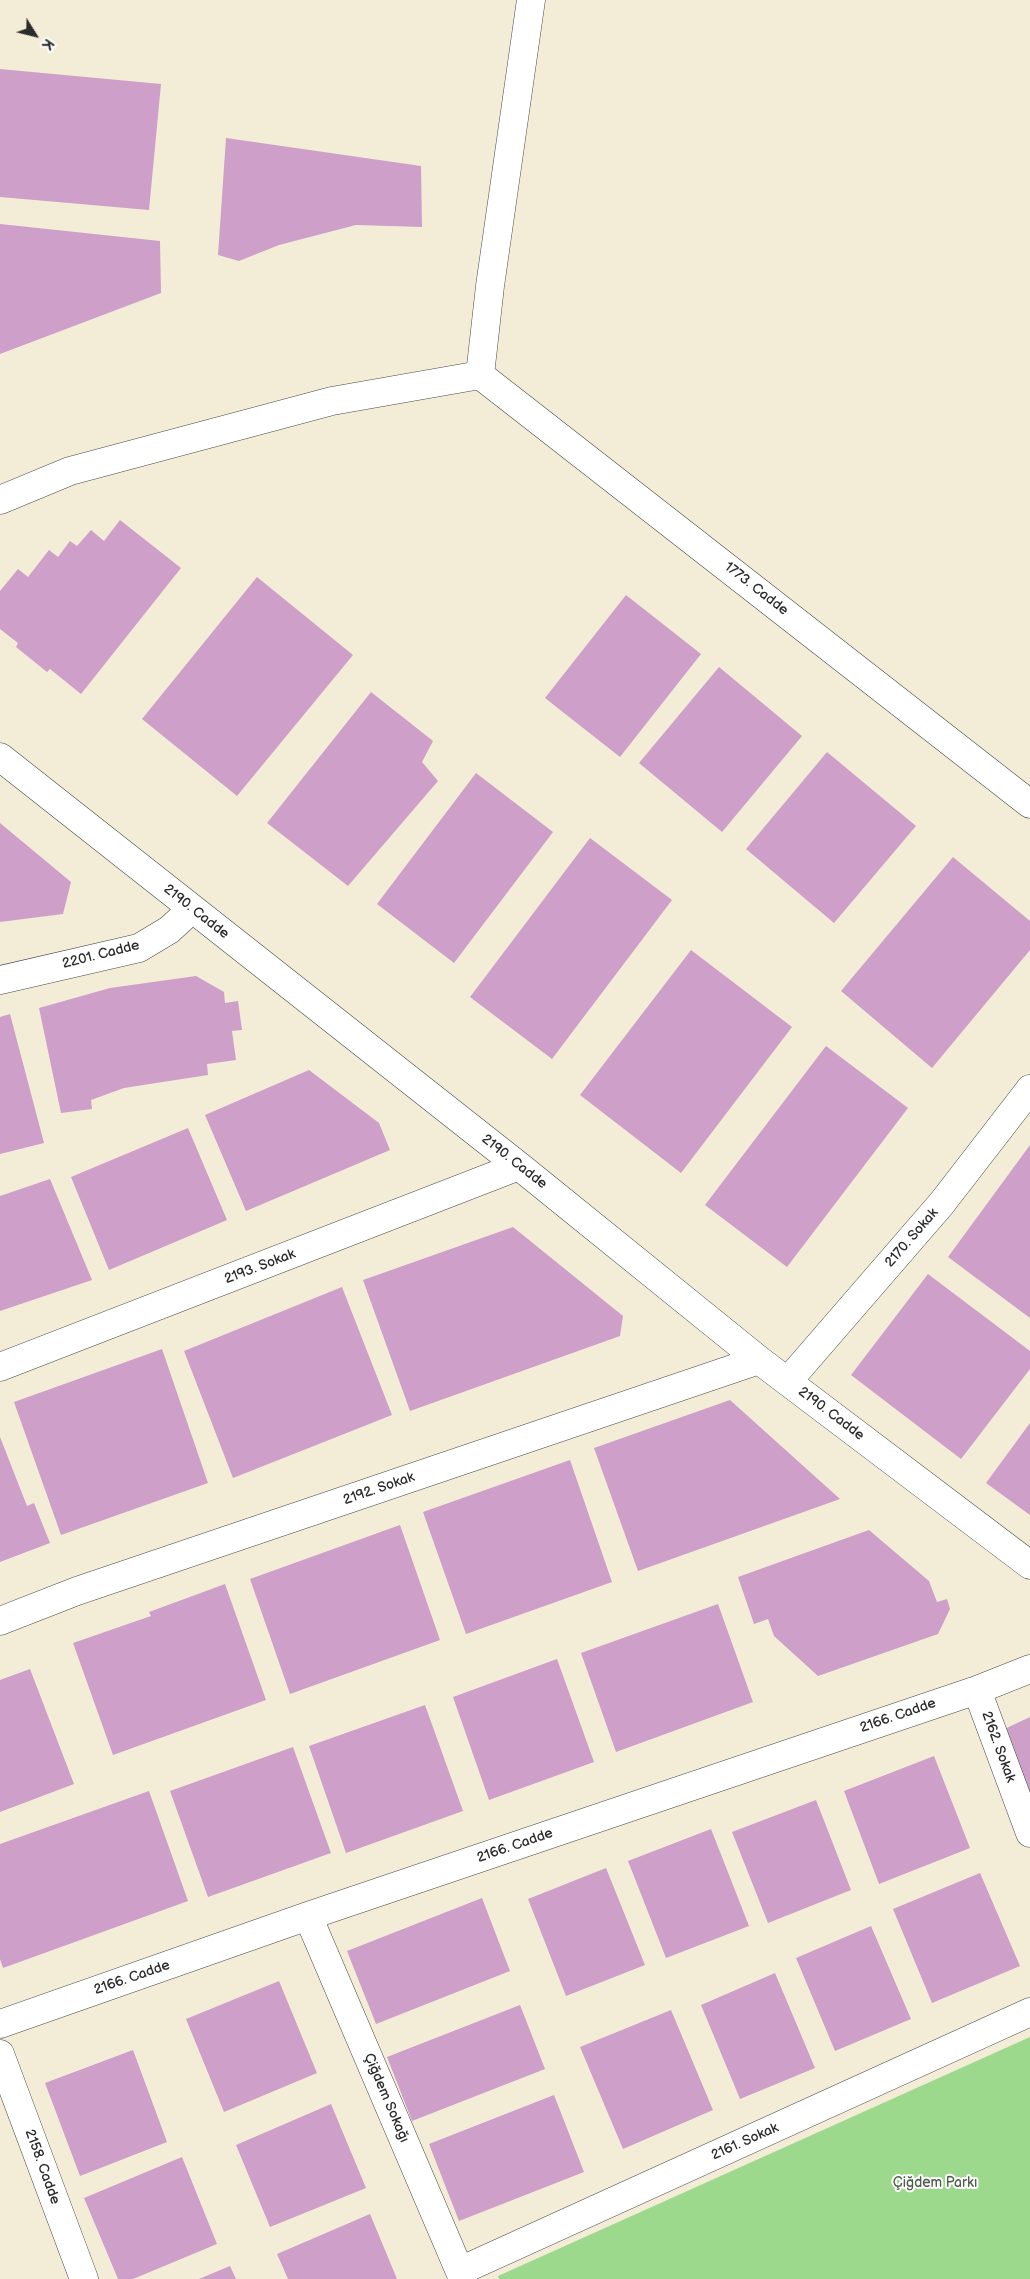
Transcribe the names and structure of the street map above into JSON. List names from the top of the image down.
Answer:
{
  "streets": {
    "street": [
      "1773. Cadde",
      "2190. Cadde",
      "2201. Cadde",
      "2170. Sokak",
      "2193. Sokak",
      "2192. Sokak",
      "2166. Cadde",
      "2162. Sokak",
      "Çiğdem Sokağı",
      "2161. Sokak",
      "2158. Cadde"
    ]
  },
  "crossings": [
    ["2190. Cadde", "2201. Cadde"],
    ["2190. Cadde", "2170. Sokak"],
    ["2190. Cadde", "2193. Sokak"],
    ["2190. Cadde", "2192. Sokak"],
    ["2166. Cadde", "2162. Sokak"],
    ["2166. Cadde", "Çiğdem Sokağı"],
    ["Çiğdem Sokağı", "2161. Sokak"]
  ],
  "parks": ["Çiğdem Parkı"],
  "north": "bottom right"
}
